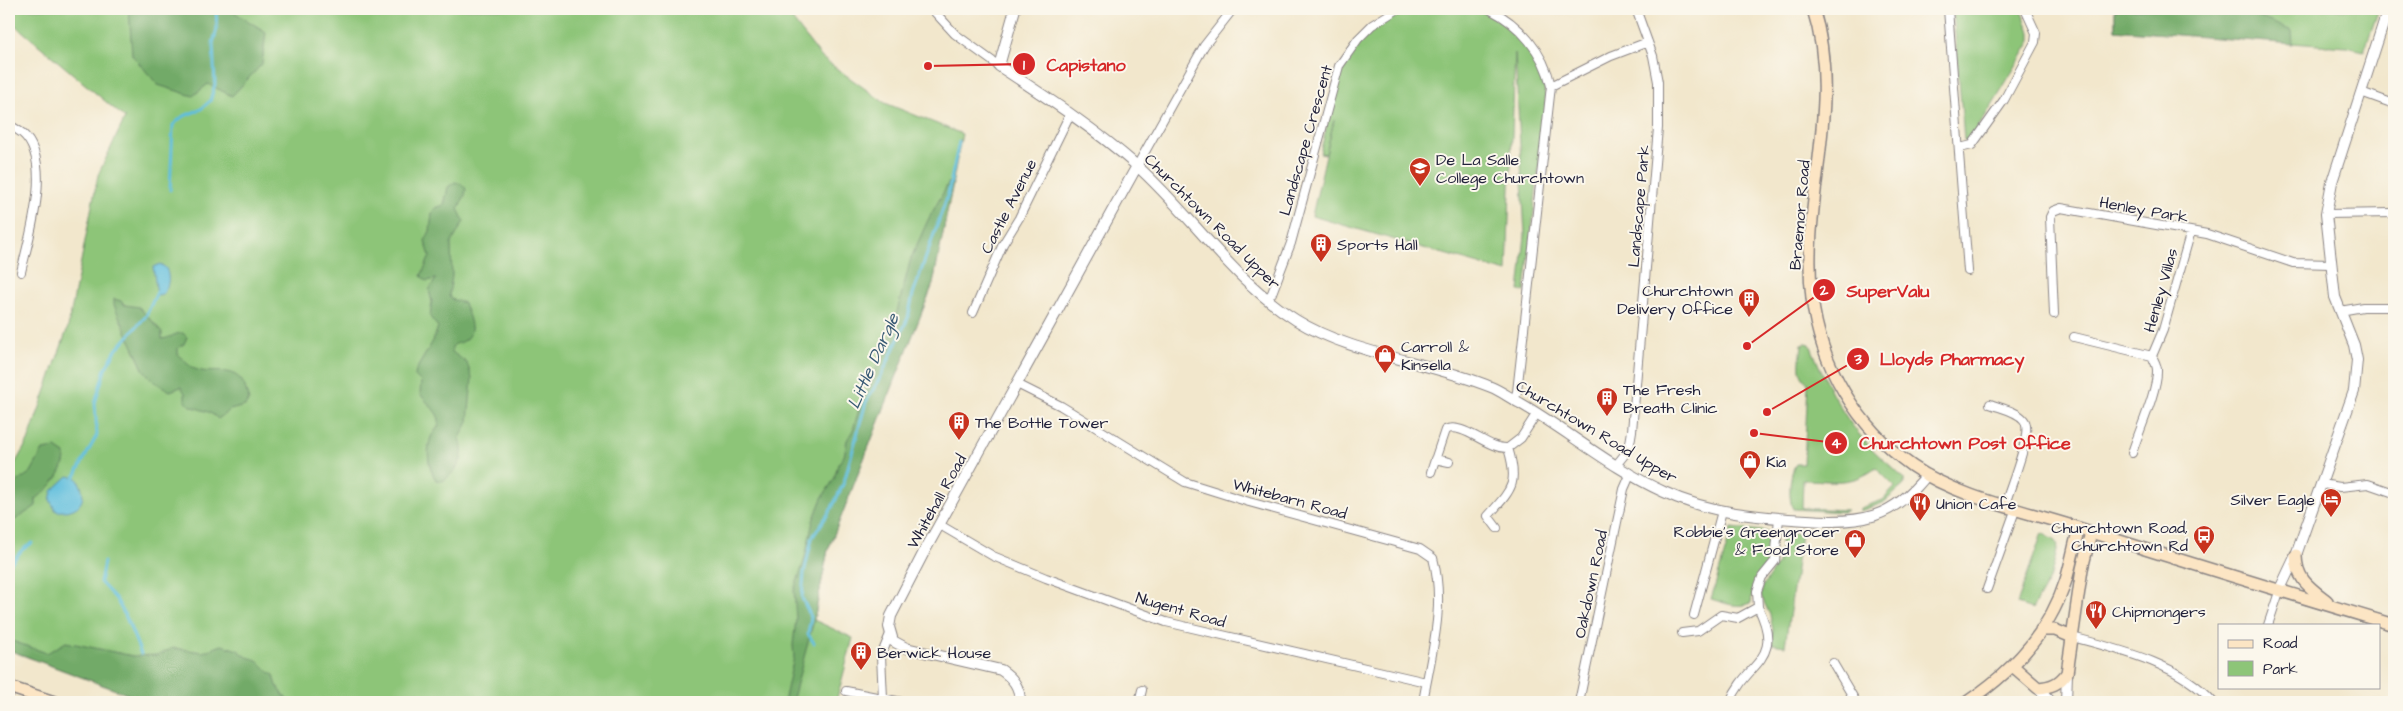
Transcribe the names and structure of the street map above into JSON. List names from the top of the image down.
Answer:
{
  "streets": {
    "main road": ["Braemor Road"],
    "street": [
      "Landscape Crescent",
      "Castle Avenue",
      "Landscape Park",
      "Henley Park",
      "Churchtown Road Upper",
      "Henley Villas",
      "Whitebarn Road",
      "Whitehall Road",
      "Oakdown Road",
      "Nugent Road"
    ]
  },
  "crossings": [
    ["Landscape Crescent", "Churchtown Road Upper"],
    ["Castle Avenue", "Churchtown Road Upper"],
    ["Landscape Park", "Churchtown Road Upper"],
    ["Henley Park", "Henley Villas"],
    ["Braemor Road", "Churchtown Road Upper"],
    ["Churchtown Road Upper", "Whitehall Road"],
    ["Churchtown Road Upper", "Oakdown Road"],
    ["Whitebarn Road", "Whitehall Road"],
    ["Whitebarn Road", "Nugent Road"],
    ["Whitehall Road", "Nugent Road"]
  ],
  "water": ["Little Dargle"],
  "places": {
    "other": [
      "Capistano",
      "SuperValu",
      "Lloyds Pharmacy",
      "Churchtown Post Office"
    ],
    "school or university": ["De La Salle College Churchtown"],
    "building": [
      "Sports Hall",
      "Churchtown Delivery Office",
      "The Fresh Breath Clinic",
      "The Bottle Tower",
      "Berwick House"
    ],
    "shop": ["Carroll & Kinsella", "Kia", "Robbie's Greengrocer & Food Store"],
    "hotel": ["Silver Eagle"],
    "restaurant": ["Union Cafe", "Chipmongers"],
    "bus stop": ["Churchtown Road, Churchtown Rd"]
  },
  "legend": ["Road", "Park"]
}
